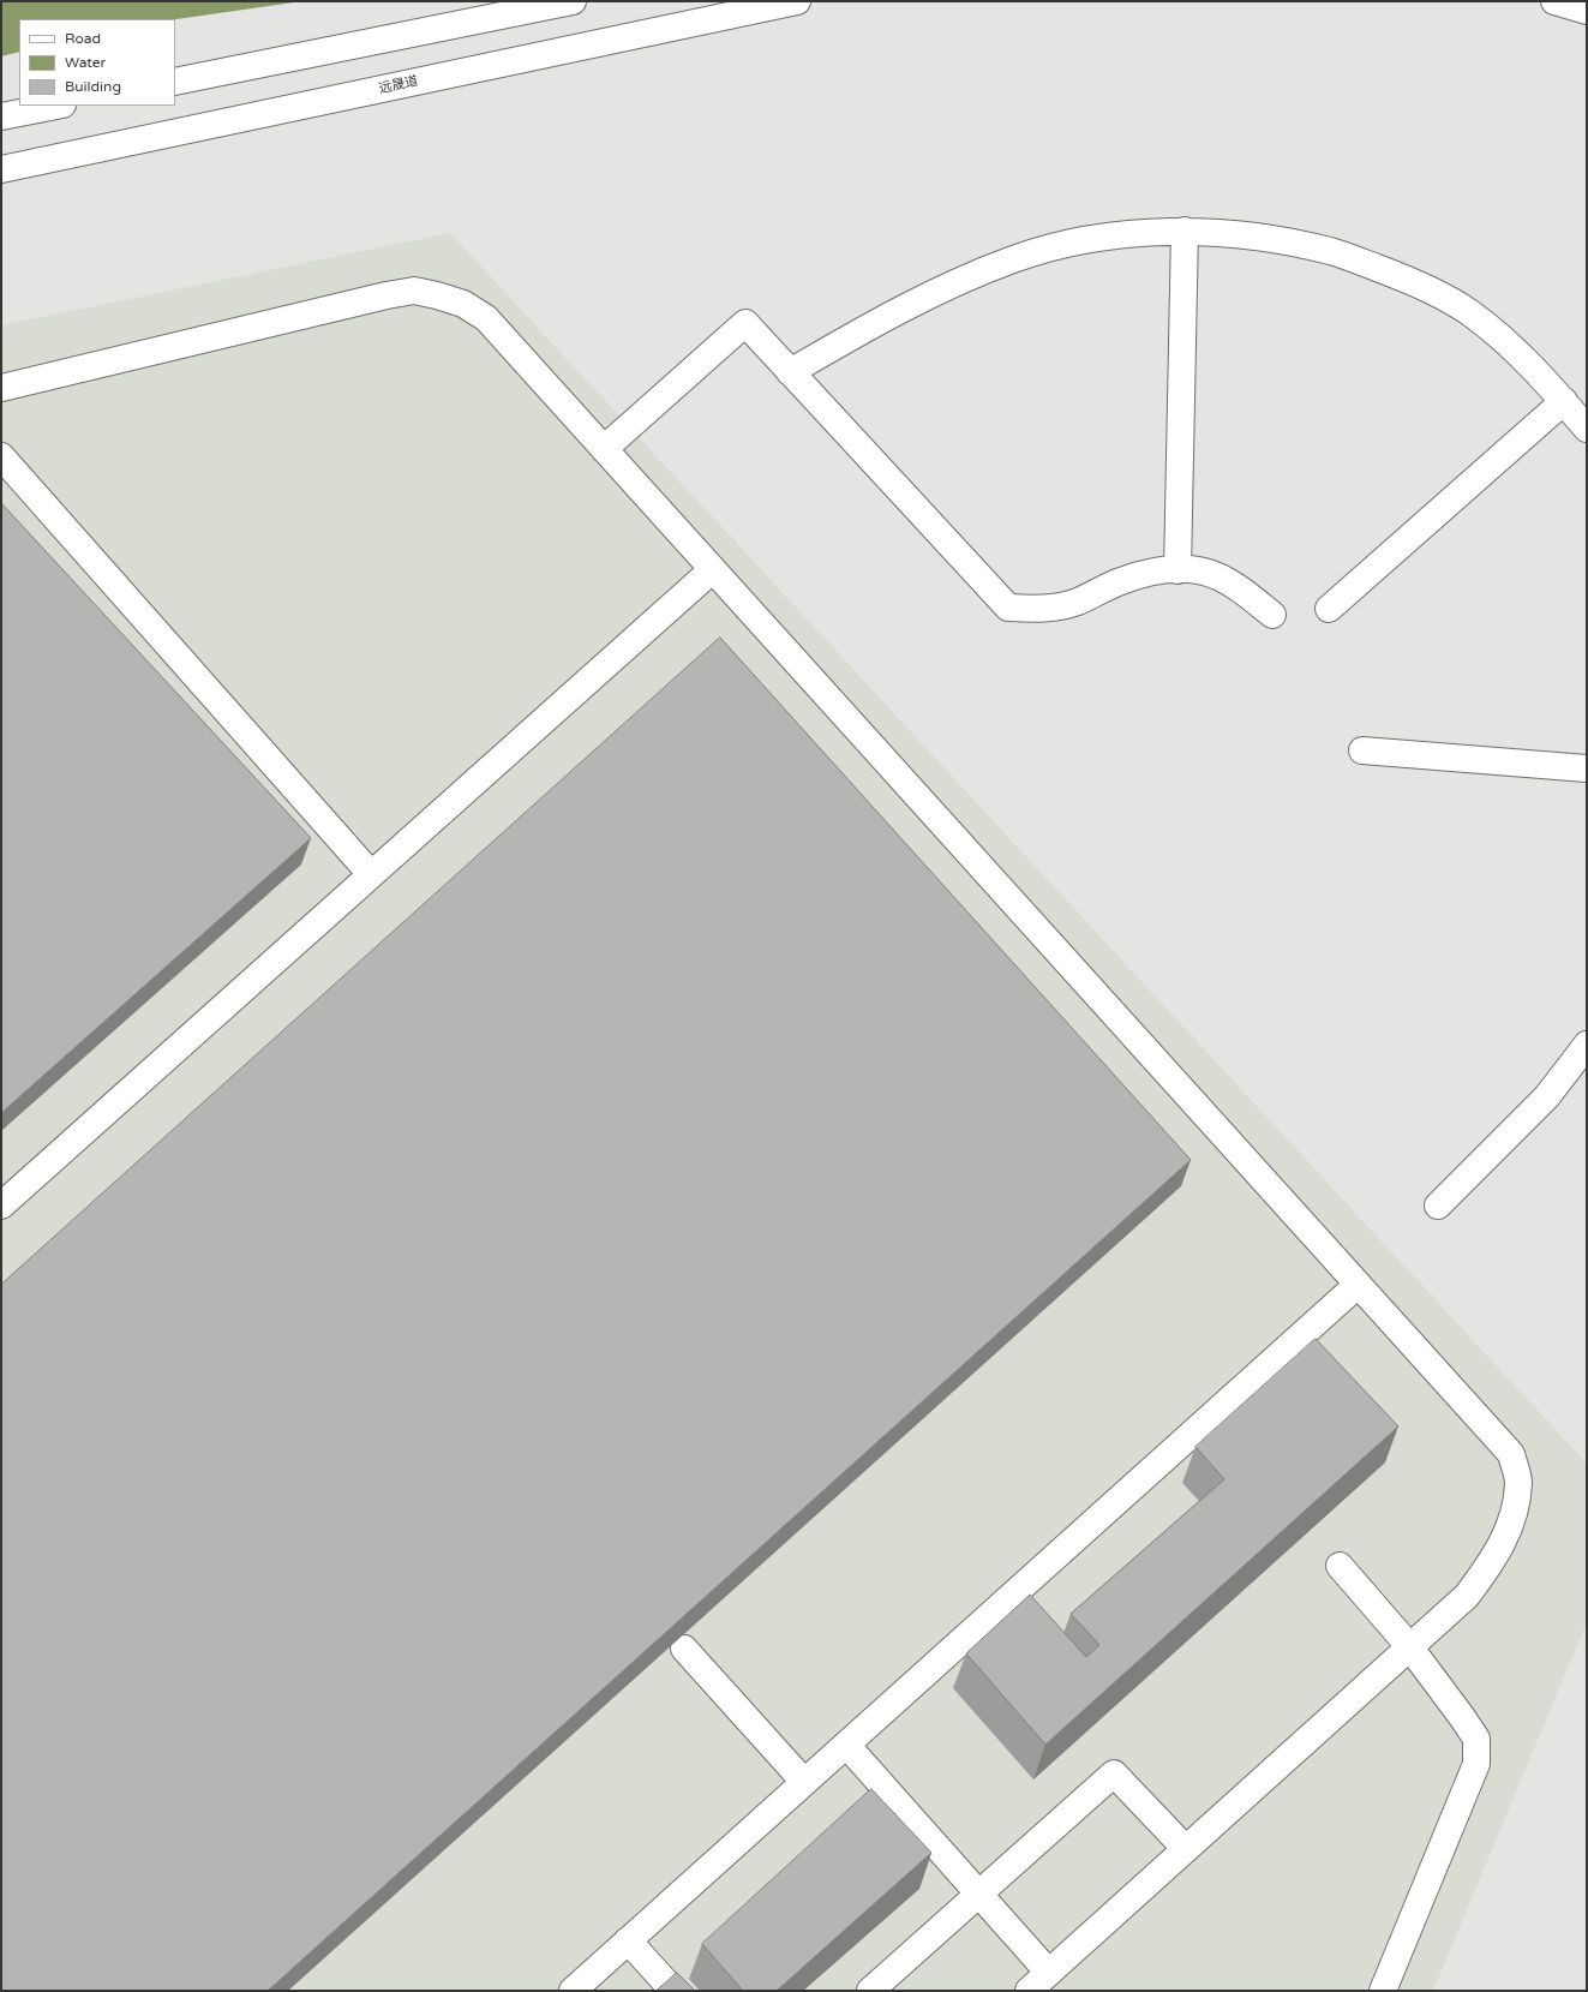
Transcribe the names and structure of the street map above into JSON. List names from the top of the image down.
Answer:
{
  "streets": {
    "street": ["远晟道"]
  },
  "legend": ["Road", "Water", "Building"]
}
